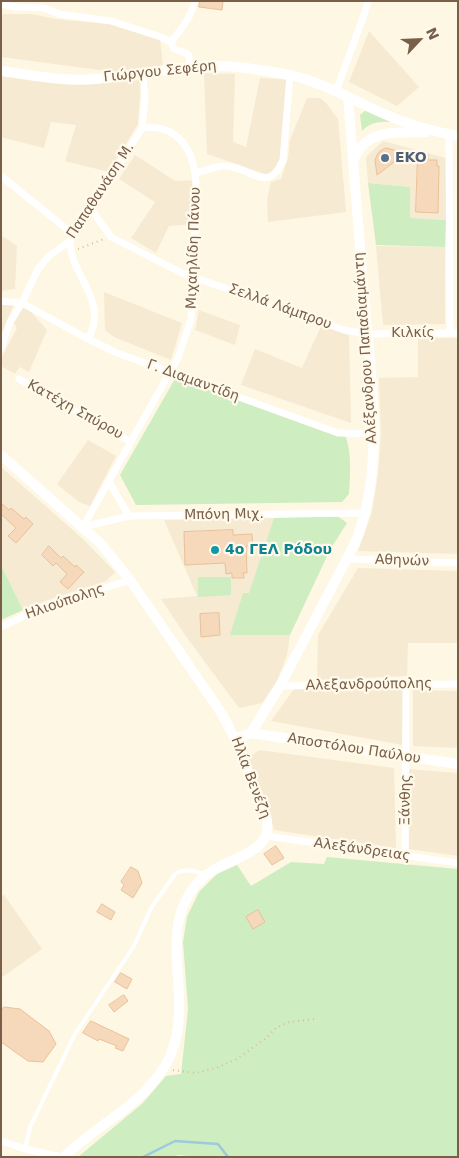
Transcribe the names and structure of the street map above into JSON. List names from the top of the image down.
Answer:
{
  "streets": {
    "street": [
      "Γιώργου Σεφέρη",
      "Παπαθανάση Μ.",
      "Μιχαηλίδη Πάνου",
      "Σελλά Λάμπρου",
      "Κιλκίς",
      "Αλέξανδρου Παπαδιαμάντη",
      "Γ. Διαμαντίδη",
      "Κατέχη Σπύρου",
      "Μπόνη Μιχ.",
      "Αθηνών",
      "Ηλιούπολης",
      "Αλεξανδρούπολης",
      "Αποστόλου Παύλου",
      "Ηλία Βενέζη",
      "Ξάνθης",
      "Αλεξάνδρειας"
    ]
  },
  "crossings": [
    ["Γιώργου Σεφέρη", "Παπαθανάση Μ."],
    ["Γιώργου Σεφέρη", "Αλέξανδρου Παπαδιαμάντη"],
    ["Παπαθανάση Μ.", "Μιχαηλίδη Πάνου"],
    ["Παπαθανάση Μ.", "Γ. Διαμαντίδη"],
    ["Μιχαηλίδη Πάνου", "Σελλά Λάμπρου"],
    ["Μιχαηλίδη Πάνου", "Γ. Διαμαντίδη"],
    ["Μιχαηλίδη Πάνου", "Κατέχη Σπύρου"],
    ["Μιχαηλίδη Πάνου", "Μπόνη Μιχ."],
    ["Μιχαηλίδη Πάνου", "Ηλία Βενέζη"],
    ["Σελλά Λάμπρου", "Κιλκίς"],
    ["Σελλά Λάμπρου", "Αλέξανδρου Παπαδιαμάντη"],
    ["Κιλκίς", "Αλέξανδρου Παπαδιαμάντη"],
    ["Αλέξανδρου Παπαδιαμάντη", "Γ. Διαμαντίδη"],
    ["Αλέξανδρου Παπαδιαμάντη", "Μπόνη Μιχ."],
    ["Αλέξανδρου Παπαδιαμάντη", "Αθηνών"],
    ["Αλέξανδρου Παπαδιαμάντη", "Αλεξανδρούπολης"],
    ["Αλέξανδρου Παπαδιαμάντη", "Αποστόλου Παύλου"],
    ["Μπόνη Μιχ.", "Ηλία Βενέζη"],
    ["Ηλιούπολης", "Ηλία Βενέζη"],
    ["Αλεξανδρούπολης", "Ξάνθης"],
    ["Αποστόλου Παύλου", "Ξάνθης"],
    ["Ηλία Βενέζη", "Αλεξάνδρειας"],
    ["Ξάνθης", "Αλεξάνδρειας"]
  ],
  "places": ["EKO", "4ο ΓΕΛ Ρόδου"],
  "north": "top right"
}
